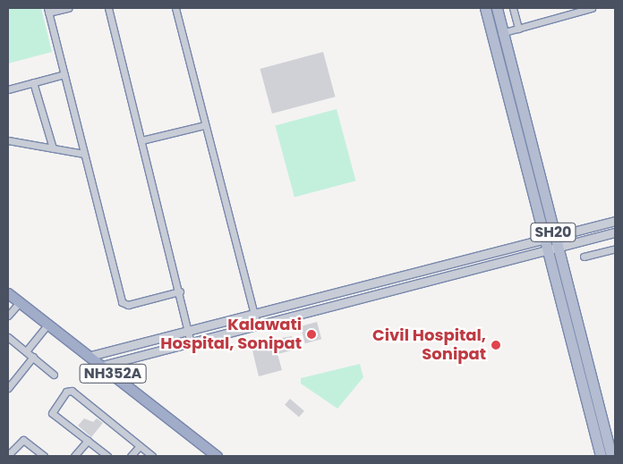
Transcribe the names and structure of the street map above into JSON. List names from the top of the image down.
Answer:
{
  "streets": {
    "highway": ["NH352A"],
    "main road": ["SH20"]
  },
  "places": ["Kalawati Hospital, Sonipat", "Civil Hospital, Sonipat"]
}
